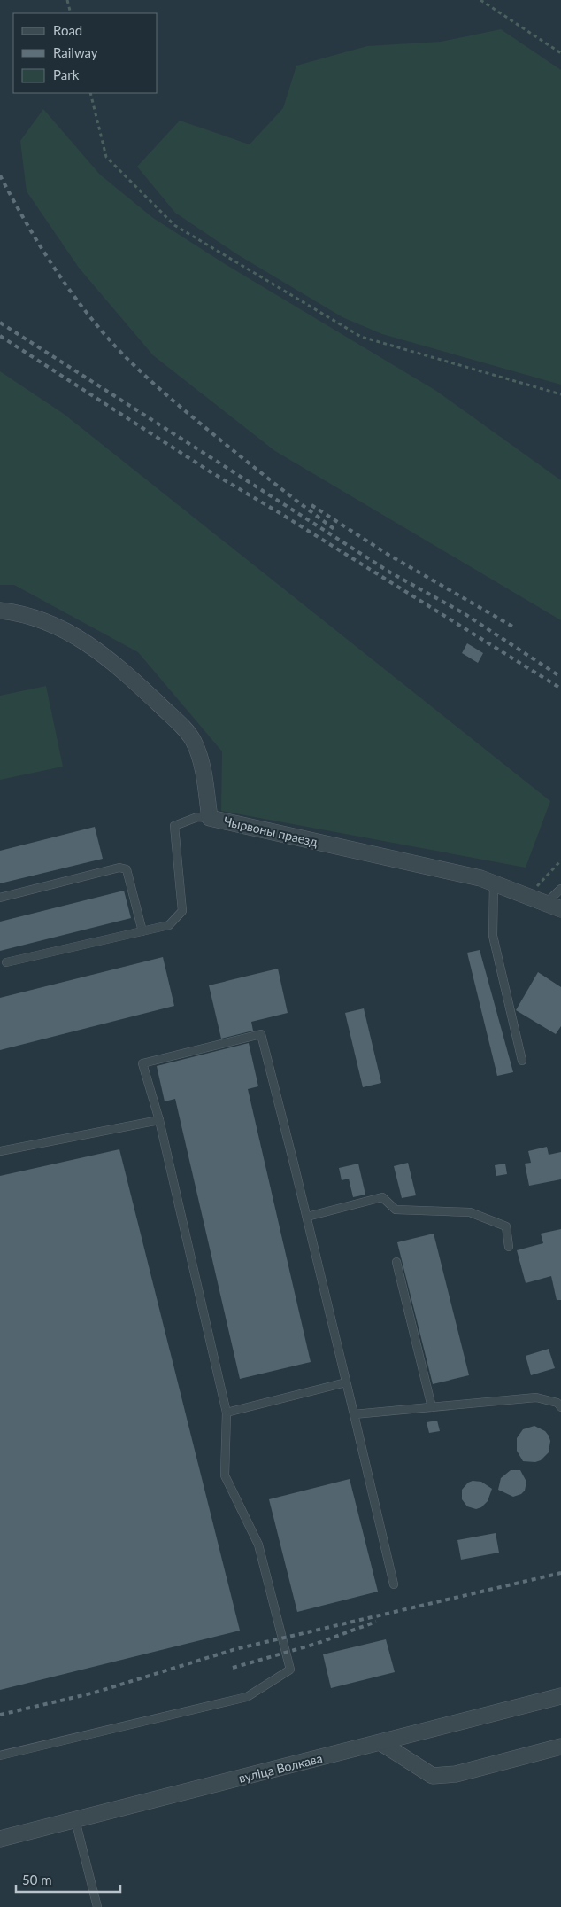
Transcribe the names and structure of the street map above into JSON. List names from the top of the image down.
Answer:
{
  "streets": {
    "street": ["Чырвоны праезд", "вуліца Волкава"]
  },
  "legend": ["Road", "Railway", "Park"],
  "scale_bar": "50 m"
}
